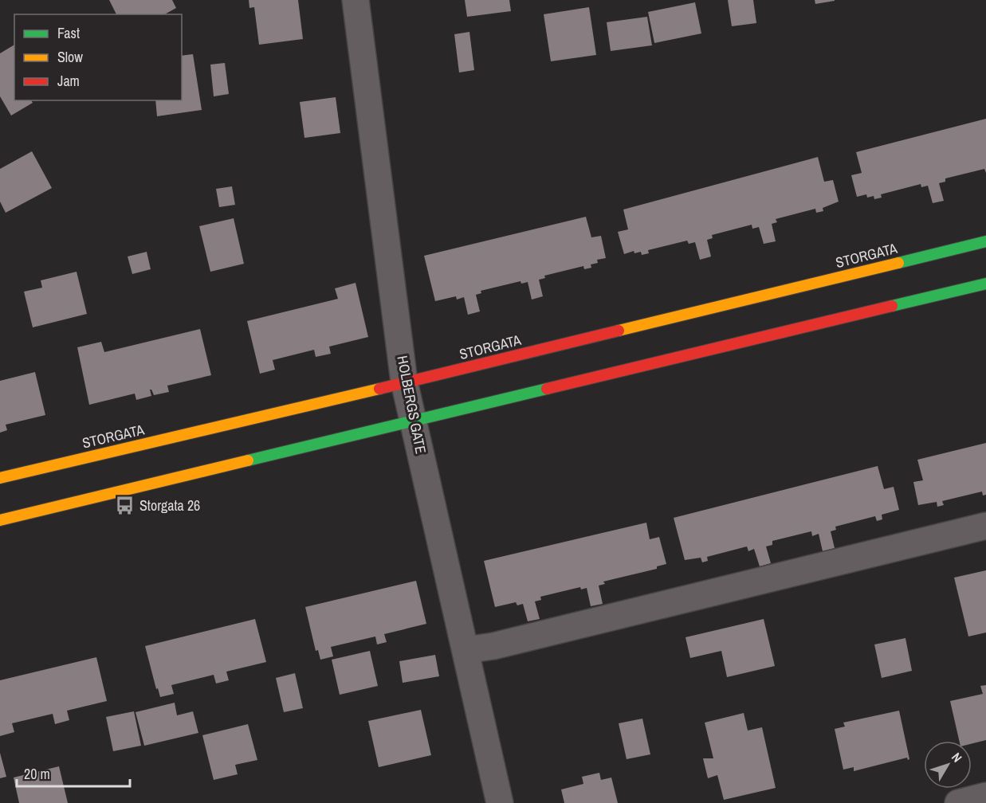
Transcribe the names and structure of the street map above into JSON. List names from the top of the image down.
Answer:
{
  "streets": {
    "street": ["STORGATA", "HOLBERGS GATE"]
  },
  "crossings": [
    ["STORGATA", "HOLBERGS GATE"]
  ],
  "places": {
    "bus stop": ["Storgata 26"]
  },
  "legend": ["Fast", "Slow", "Jam"],
  "scale_bar": "20 m",
  "north": "top right"
}
